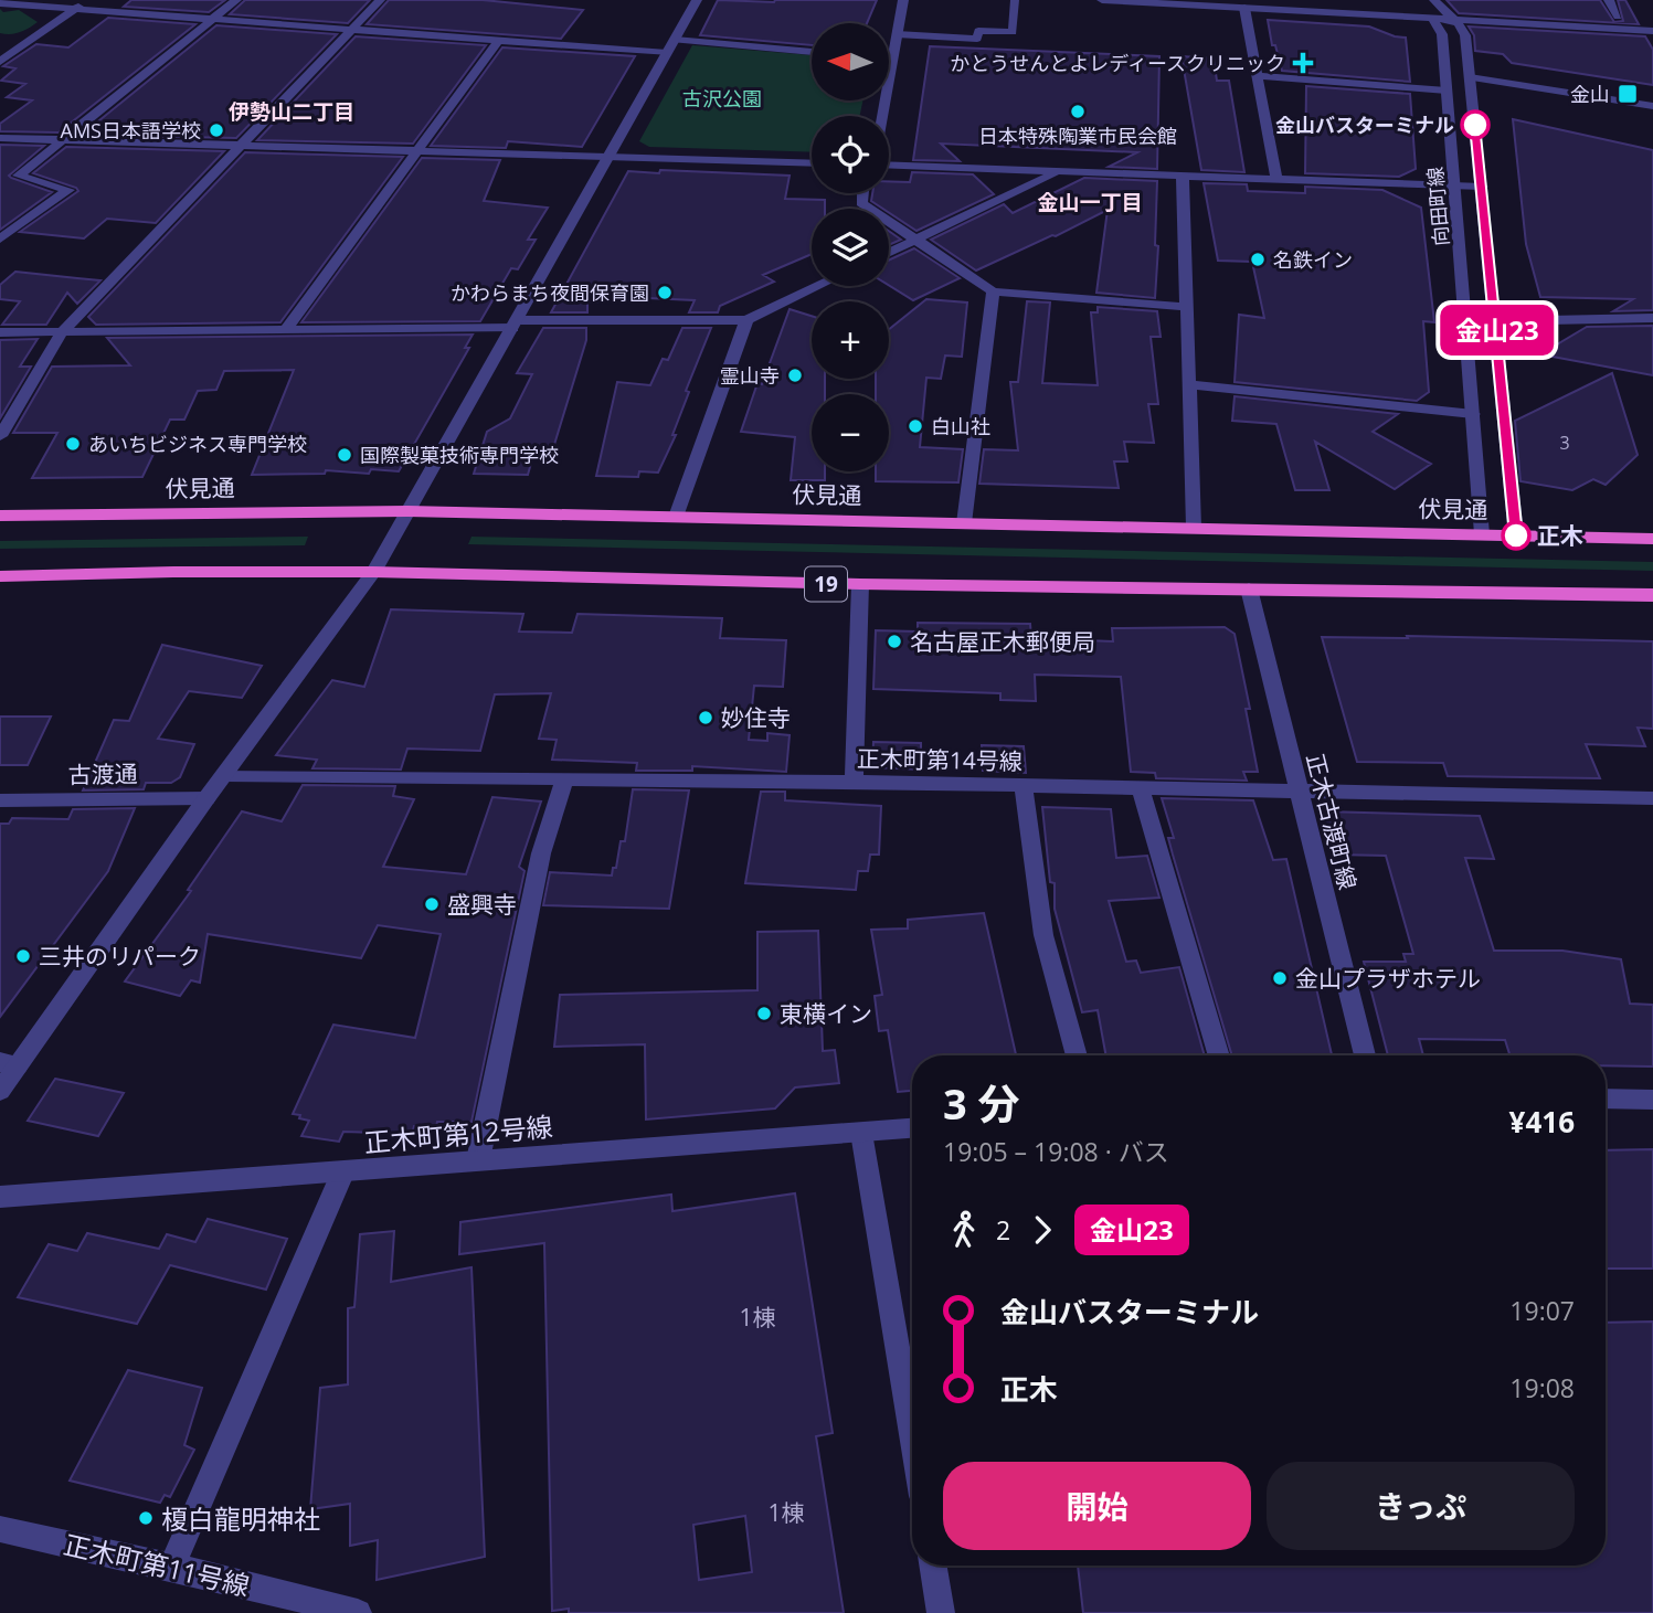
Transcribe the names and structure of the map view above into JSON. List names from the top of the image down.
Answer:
{
  "streets": {
    "highway": ["伏見通", "19"],
    "street": [
      "向田町線",
      "正木町第14号線",
      "古渡通",
      "正木古渡町線",
      "正木町第12号線",
      "正木町第11号線"
    ]
  },
  "crossings": [
    ["向田町線", "伏見通"],
    ["19", "正木古渡町線"],
    ["正木町第14号線", "正木古渡町線"]
  ],
  "districts": ["伊勢山二丁目", "金山一丁目"],
  "parks": ["古沢公園"],
  "places": {
    "health": ["かとうせんとよレディースクリニック"],
    "transit": ["金山"],
    "other": [
      "日本特殊陶業市民会館",
      "金山バスターミナル",
      "AMS日本語学校",
      "名鉄イン",
      "かわらまち夜間保育園",
      "霊山寺",
      "白山社",
      "あいちビジネス専門学校",
      "国際製菓技術専門学校",
      "正木",
      "名古屋正木郵便局",
      "妙住寺",
      "盛興寺",
      "三井のリパーク",
      "金山プラザホテル",
      "東横イン",
      "榎白龍明神社"
    ]
  },
  "lines": ["bus line 金山23"],
  "house_numbers": ["3", "1棟", "1棟"],
  "north": "left",
  "page": {
    "on_map": "金山23",
    "map_buttons": ["+", "−"],
    "heading": ["3 分", "19:05 – 19:08 · バス", "¥416"],
    "legs": ["2", "金山23"],
    "list": [
      {
        "name": "金山バスターミナル",
        "value": "19:07"
      },
      {
        "name": "正木",
        "value": "19:08"
      }
    ],
    "buttons": ["開始", "きっぷ"]
  }
}
